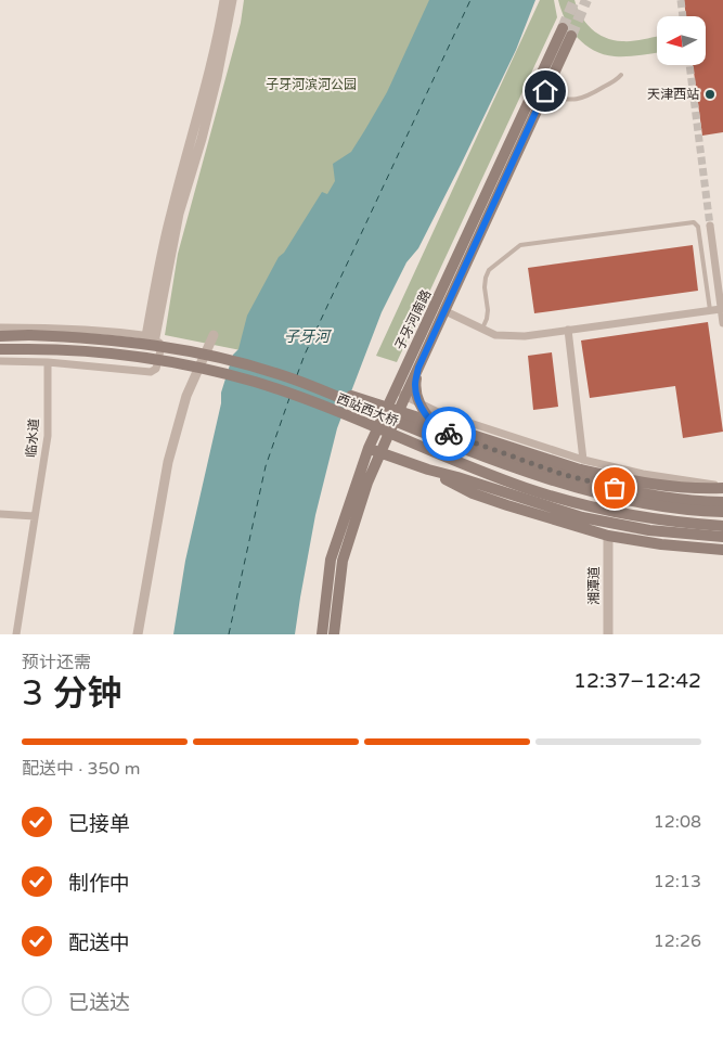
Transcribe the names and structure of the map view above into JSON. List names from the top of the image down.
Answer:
{
  "streets": {
    "main road": ["子牙河南路", "西站西大桥"],
    "street": ["临水道", "湘潭道"]
  },
  "water": ["子牙河"],
  "parks": ["子牙河滨河公园"],
  "places": ["天津西站"],
  "north": "left",
  "page": {
    "heading": ["3 分钟", "预计还需", "12:37–12:42"],
    "bar": "配送中 · 350 m",
    "list": [
      ["已接单", "12:08"],
      ["制作中", "12:13"],
      ["配送中", "12:26"],
      "已送达"
    ]
  }
}
